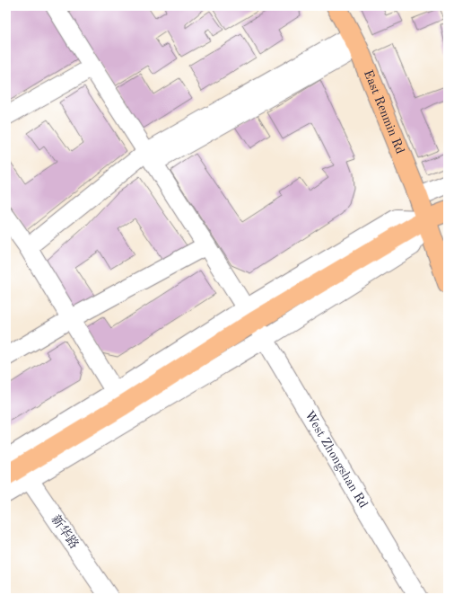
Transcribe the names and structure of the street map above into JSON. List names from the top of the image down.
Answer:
{
  "streets": {
    "main road": ["East Renmin Rd"],
    "street": ["West Zhongshan Rd", "新华路"]
  }
}
